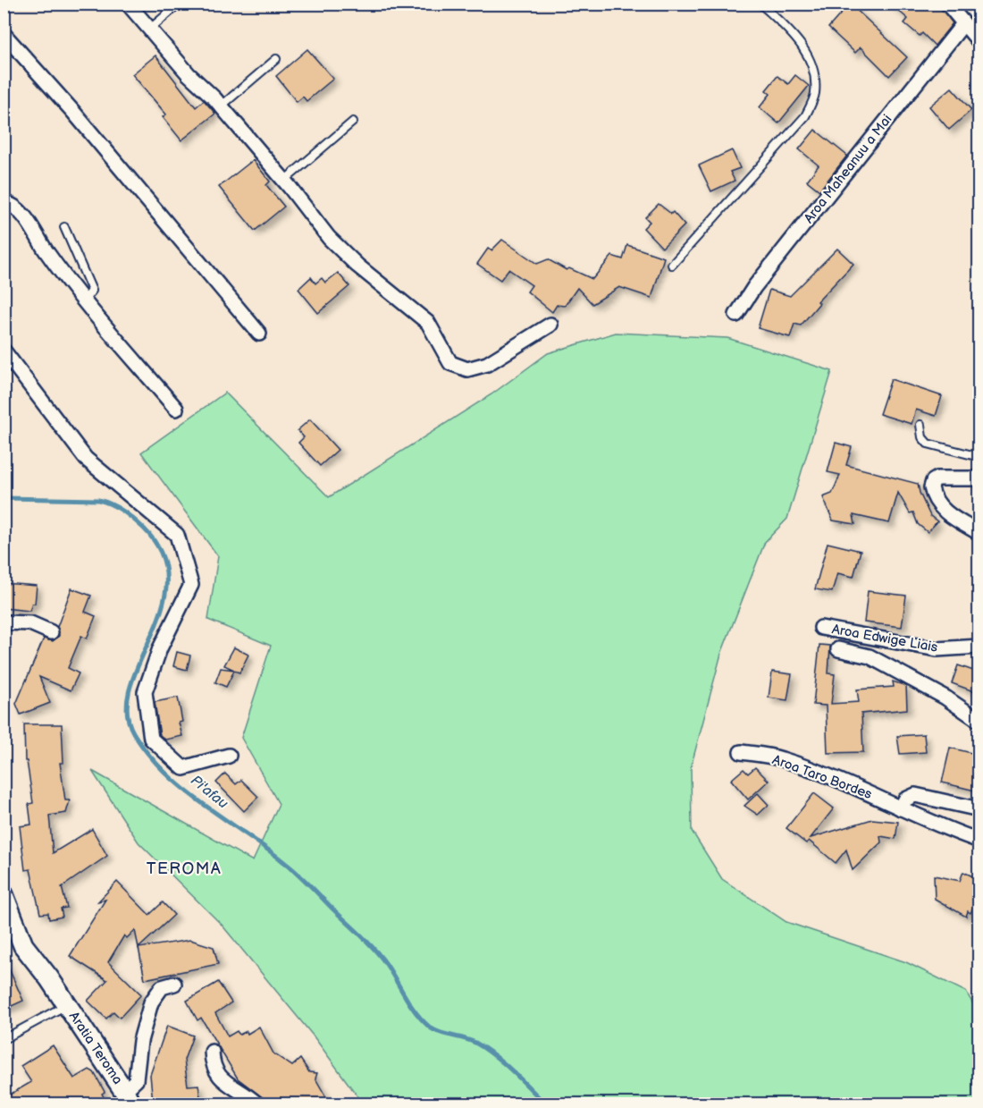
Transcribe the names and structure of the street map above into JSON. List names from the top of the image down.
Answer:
{
  "streets": {
    "main road": ["Aratia Teroma"],
    "street": ["Aroa Maheanuu a Mai", "Aroa Edwige Liais", "Aroa Taro Bordes"]
  },
  "districts": ["TEROMA"],
  "water": ["Pi'afau"]
}
